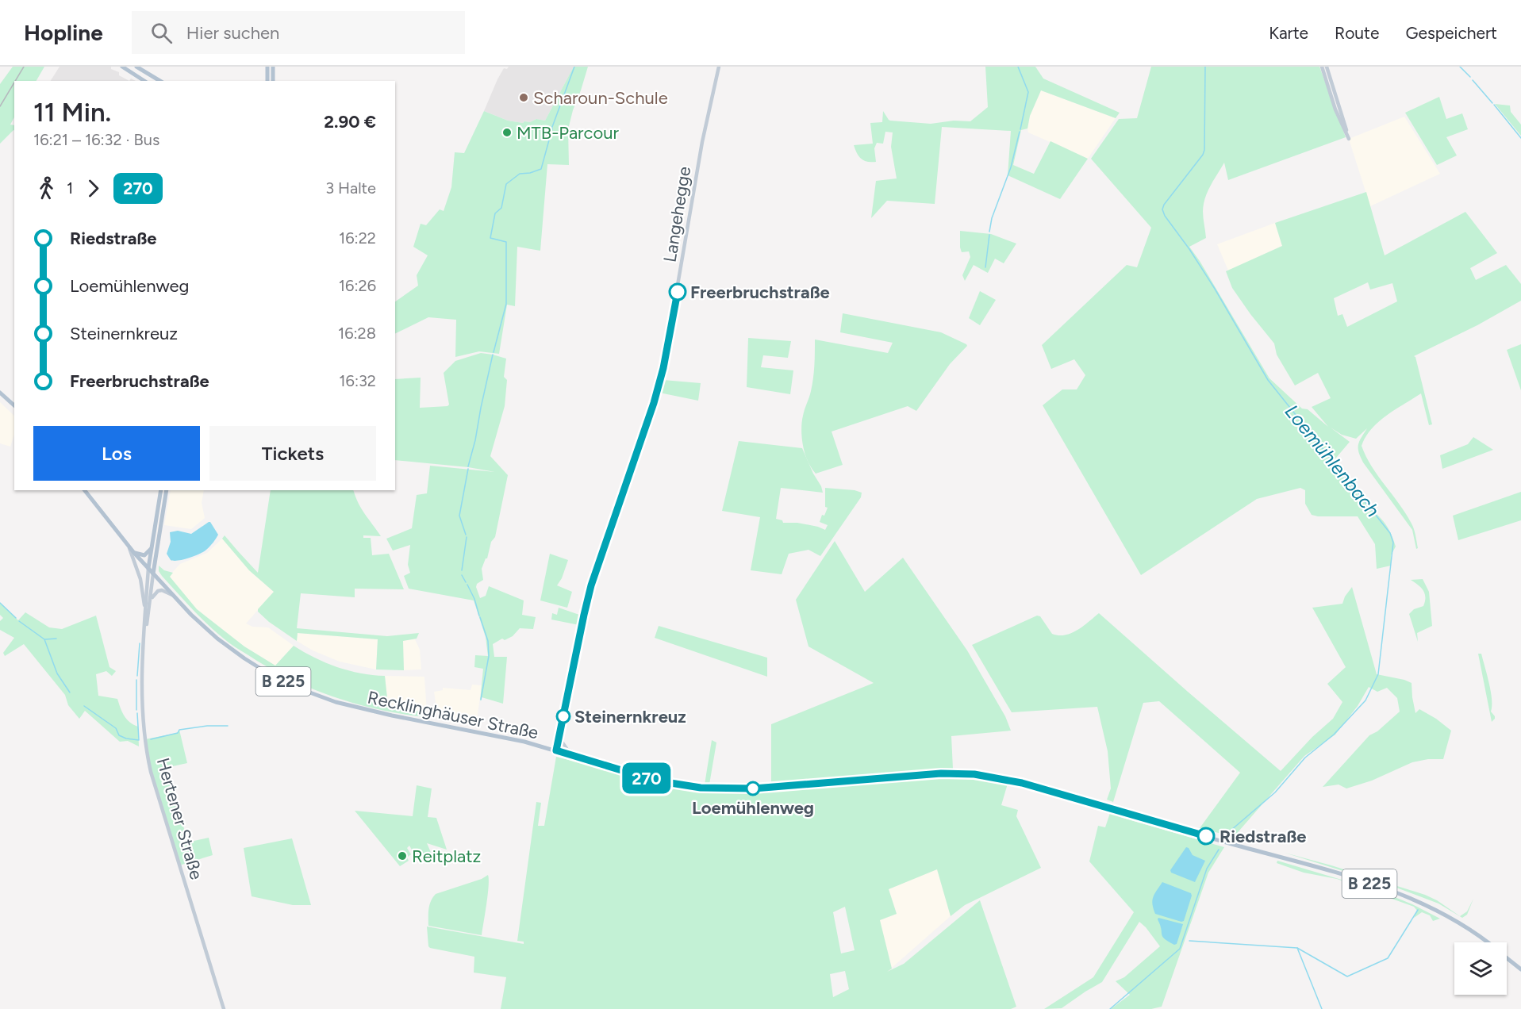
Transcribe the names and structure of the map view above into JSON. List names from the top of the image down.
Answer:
{
  "streets": {
    "main road": ["B 225", "Recklinghäuser Straße"],
    "street": ["Langehegge", "Hertener Straße"]
  },
  "crossings": [
    ["Langehegge", "B 225"],
    ["Langehegge", "Recklinghäuser Straße"],
    ["B 225", "Recklinghäuser Straße"],
    ["Recklinghäuser Straße", "Hertener Straße"]
  ],
  "water": ["Loemühlenbach"],
  "places": [
    "Scharoun-Schule",
    "MTB-Parcour",
    "Freerbruchstraße",
    "Steinernkreuz",
    "Loemühlenweg",
    "Riedstraße",
    "Reitplatz"
  ],
  "lines": ["bus line 270"],
  "page": {
    "header": "Hopline",
    "search": "Hier suchen",
    "nav": ["Karte", "Route", "Gespeichert"],
    "on_map": "270",
    "heading": ["11 Min.", "16:21 – 16:32 · Bus", "2.90 €"],
    "legs": ["1", "270", "3 Halte"],
    "list": [
      {
        "name": "Riedstraße",
        "value": "16:22"
      },
      {
        "name": "Loemühlenweg",
        "value": "16:26"
      },
      {
        "name": "Steinernkreuz",
        "value": "16:28"
      },
      {
        "name": "Freerbruchstraße",
        "value": "16:32"
      }
    ],
    "buttons": ["Los", "Tickets"]
  }
}
